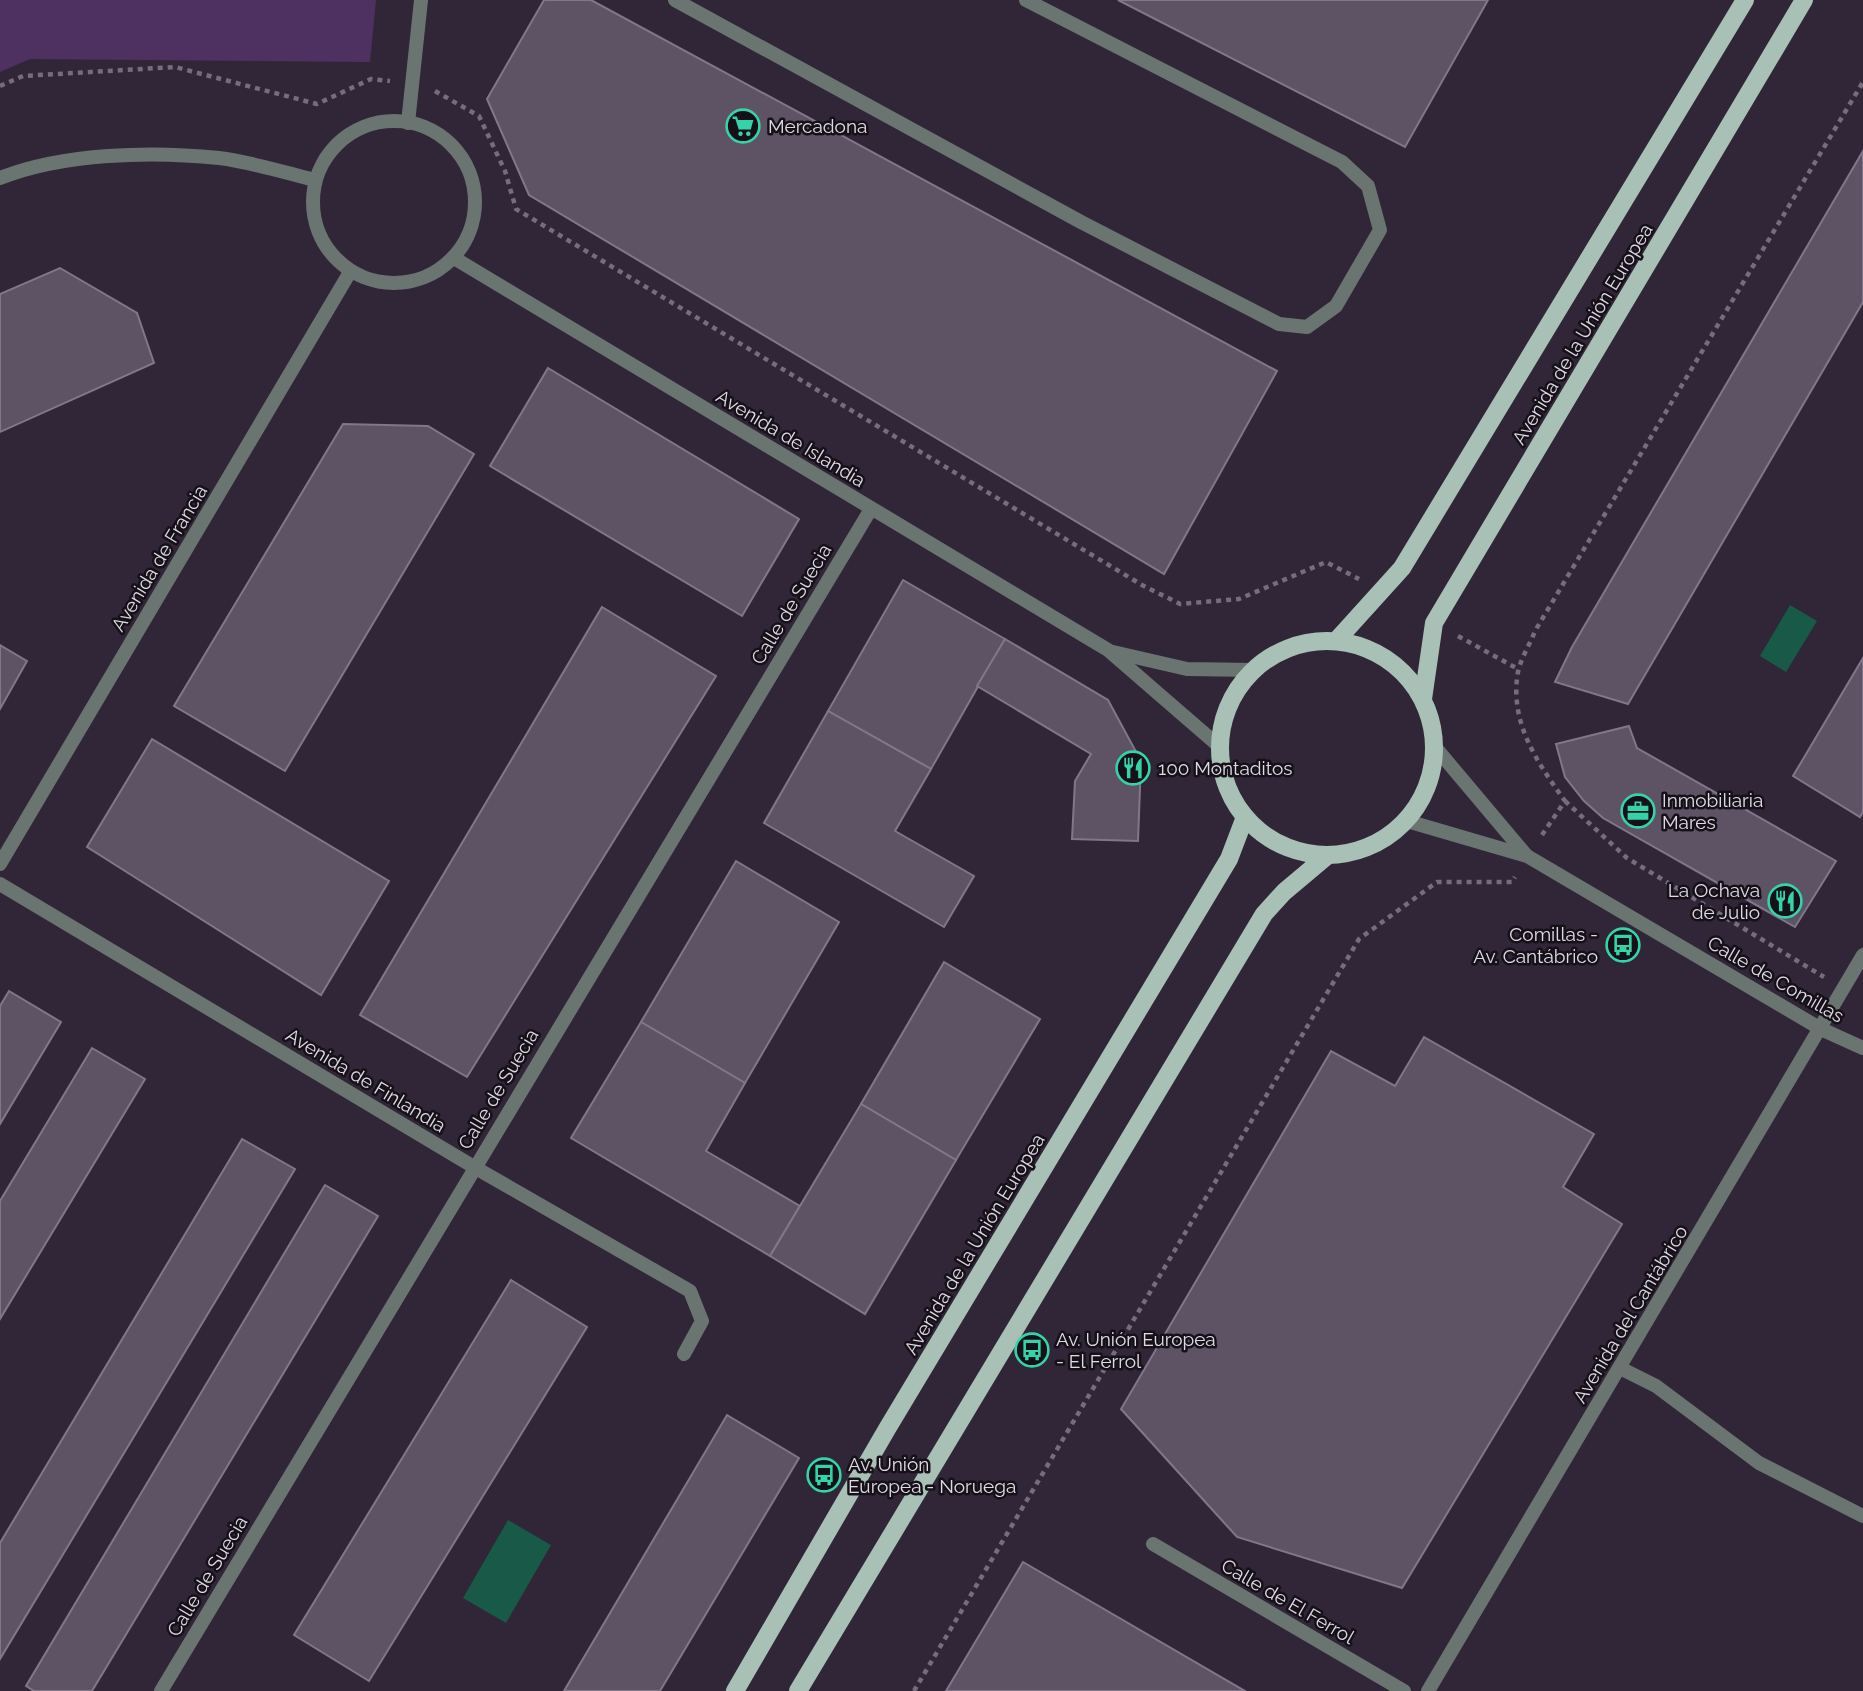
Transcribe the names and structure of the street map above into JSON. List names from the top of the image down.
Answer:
{
  "streets": {
    "main road": ["Avenida de la Unión Europea"],
    "street": [
      "Avenida de Islandia",
      "Avenida de Francia",
      "Calle de Suecia",
      "Calle de Comillas",
      "Avenida de Finlandia",
      "Avenida del Cantábrico",
      "Calle de El Ferrol"
    ]
  },
  "crossings": [
    ["Avenida de la Unión Europea", "Avenida de Islandia"],
    ["Avenida de la Unión Europea", "Calle de Comillas"],
    ["Avenida de Islandia", "Avenida de Francia"],
    ["Avenida de Islandia", "Calle de Suecia"],
    ["Avenida de Islandia", "Calle de Comillas"],
    ["Calle de Suecia", "Avenida de Finlandia"],
    ["Calle de Comillas", "Avenida del Cantábrico"]
  ],
  "places": {
    "supermarket": ["Mercadona"],
    "restaurant": ["100 Montaditos", "La Ochava de Julio"],
    "office": ["Inmobiliaria Mares"],
    "bus stop": ["Comillas - Av. Cantábrico", "Av. Unión Europea - El Ferrol", "Av. Unión Europea - Noruega"]
  }
}
